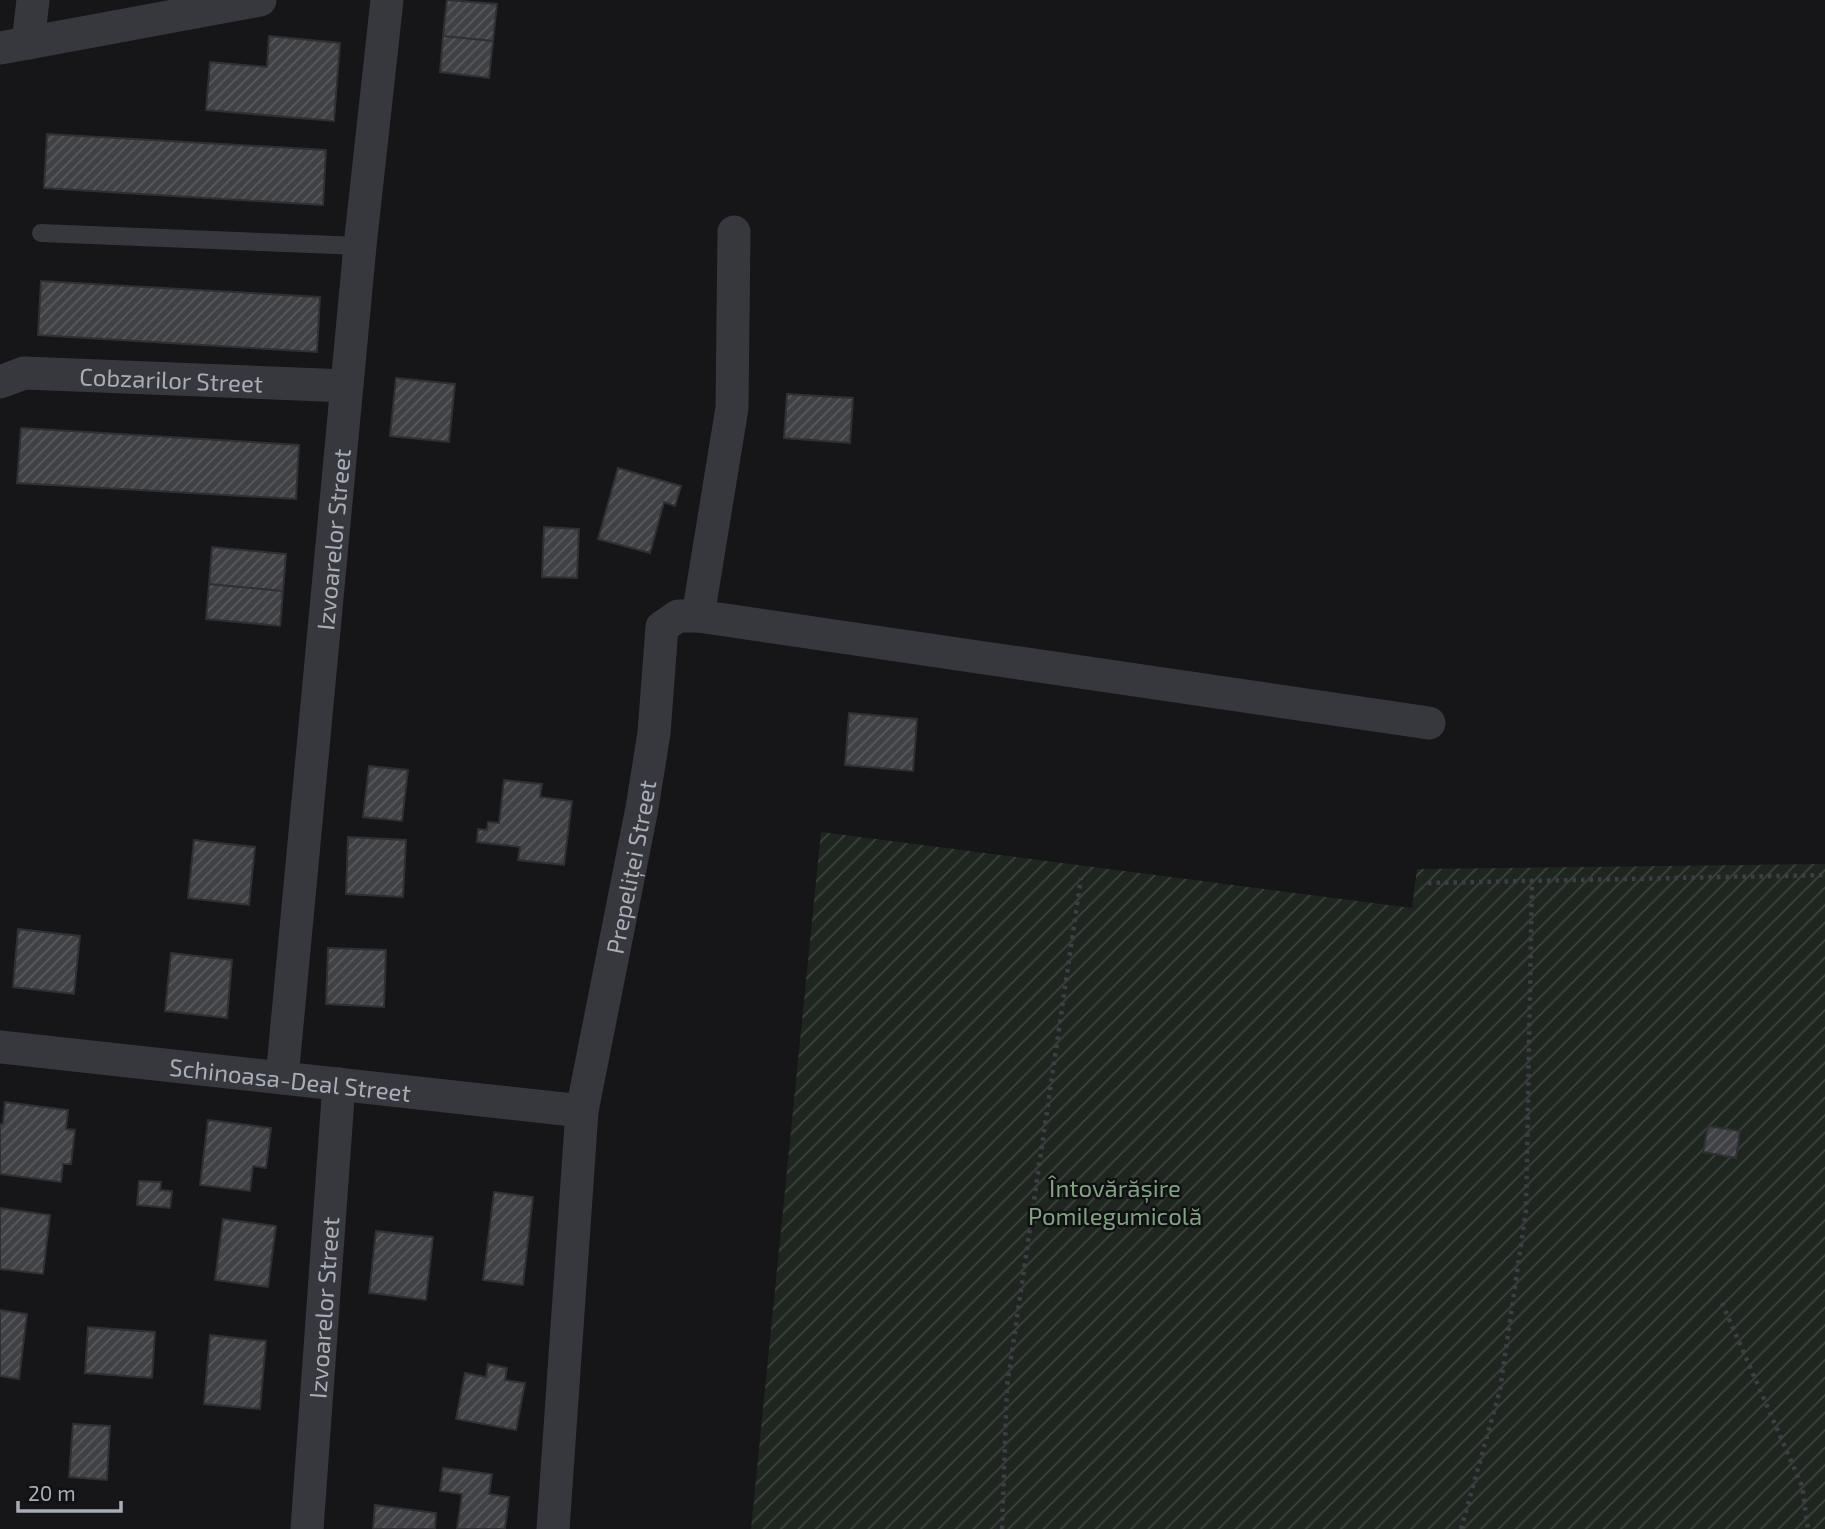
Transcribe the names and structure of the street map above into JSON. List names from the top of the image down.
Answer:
{
  "streets": {
    "street": [
      "Cobzarilor Street",
      "Izvoarelor Street",
      "Prepeliței Street",
      "Schinoasa-Deal Street"
    ]
  },
  "crossings": [
    ["Cobzarilor Street", "Izvoarelor Street"],
    ["Izvoarelor Street", "Schinoasa-Deal Street"],
    ["Prepeliței Street", "Schinoasa-Deal Street"]
  ],
  "parks": ["Întovărășire Pomilegumicolă"],
  "scale_bar": "20 m"
}
